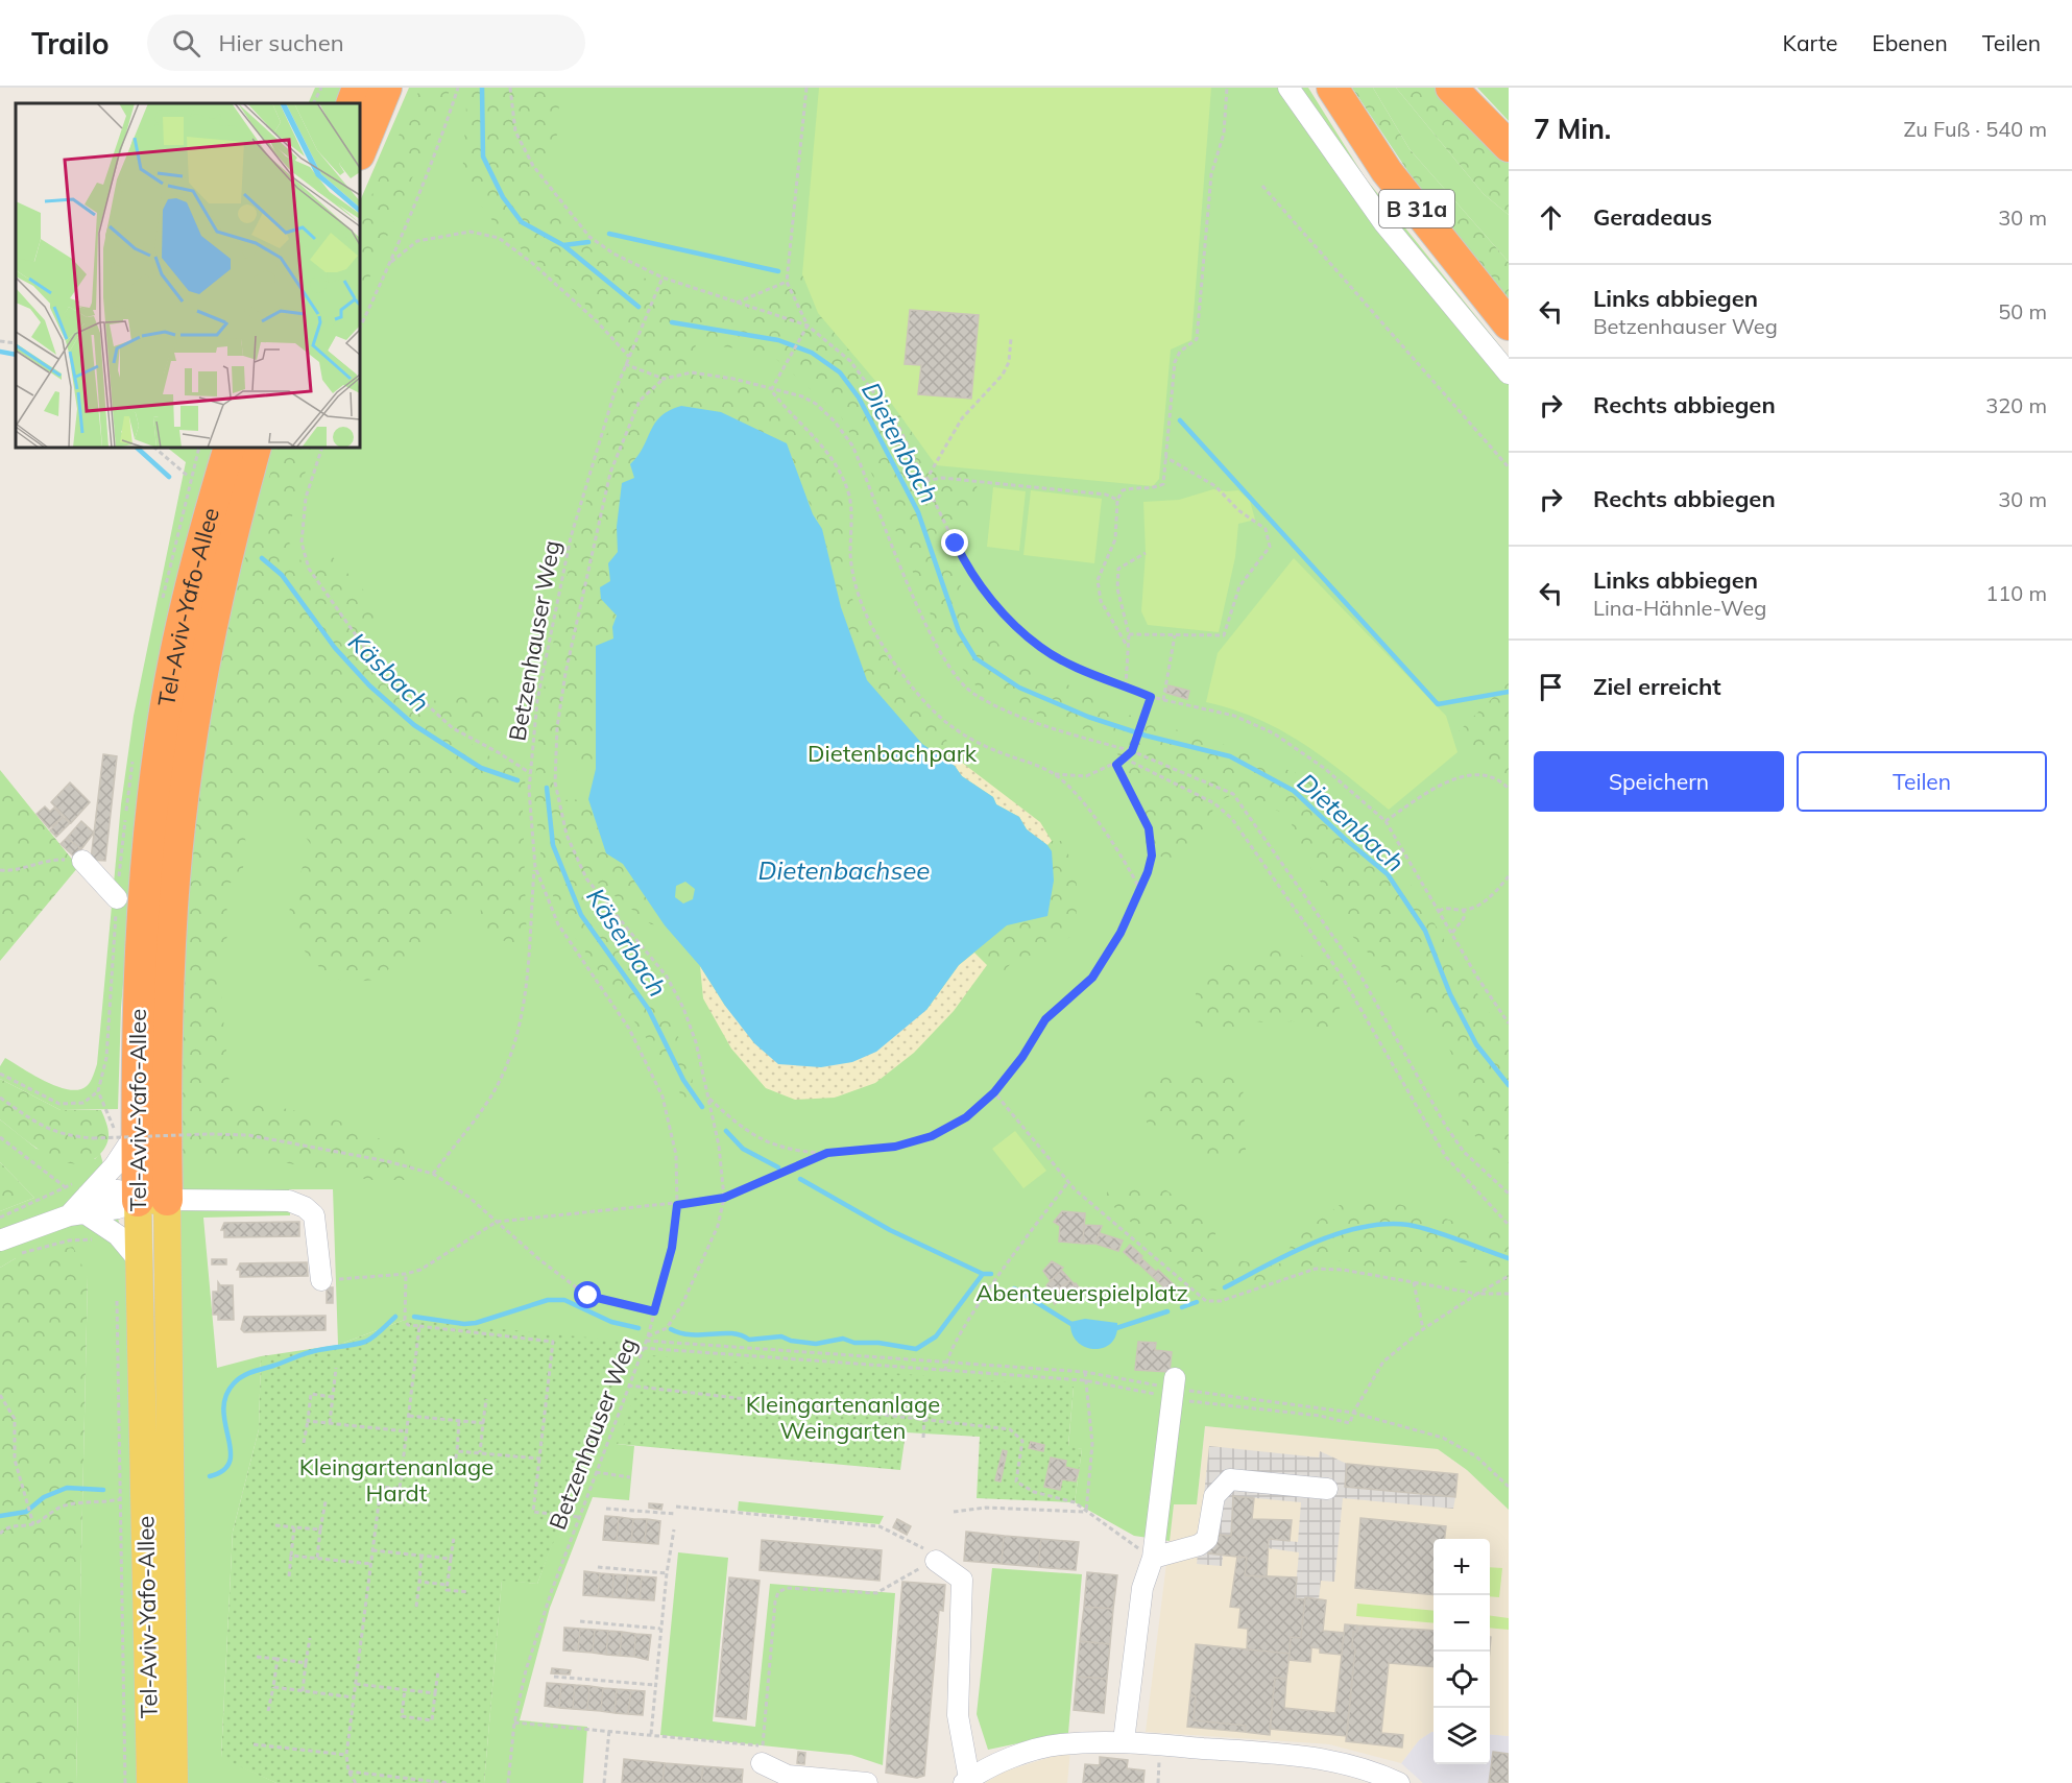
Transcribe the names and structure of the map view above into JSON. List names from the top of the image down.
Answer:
{
  "streets": {
    "highway": ["B 31a", "Tel-Aviv-Yafo-Allee"],
    "path": ["Betzenhauser Weg"]
  },
  "water": [
    "Dietenbach",
    "Käsbach",
    "Dietenbachsee",
    "Käserbach"
  ],
  "parks": [
    "Dietenbachpark",
    "Abenteuerspielplatz",
    "Kleingartenanlage Weingarten",
    "Kleingartenanlage Hardt"
  ],
  "page": {
    "header": "Trailo",
    "search": "Hier suchen",
    "nav": ["Karte", "Ebenen", "Teilen"],
    "heading": ["7 Min.", "Zu Fuß · 540 m"],
    "list": [
      ["Geradeaus", "30 m"],
      ["Links abbiegen", "Betzenhauser Weg", "50 m"],
      ["Rechts abbiegen", "320 m"],
      ["Rechts abbiegen", "30 m"],
      ["Links abbiegen", "Lina-Hähnle-Weg", "110 m"],
      "Ziel erreicht"
    ],
    "buttons": ["Speichern", "Teilen"],
    "map_buttons": ["+", "−"]
  }
}
